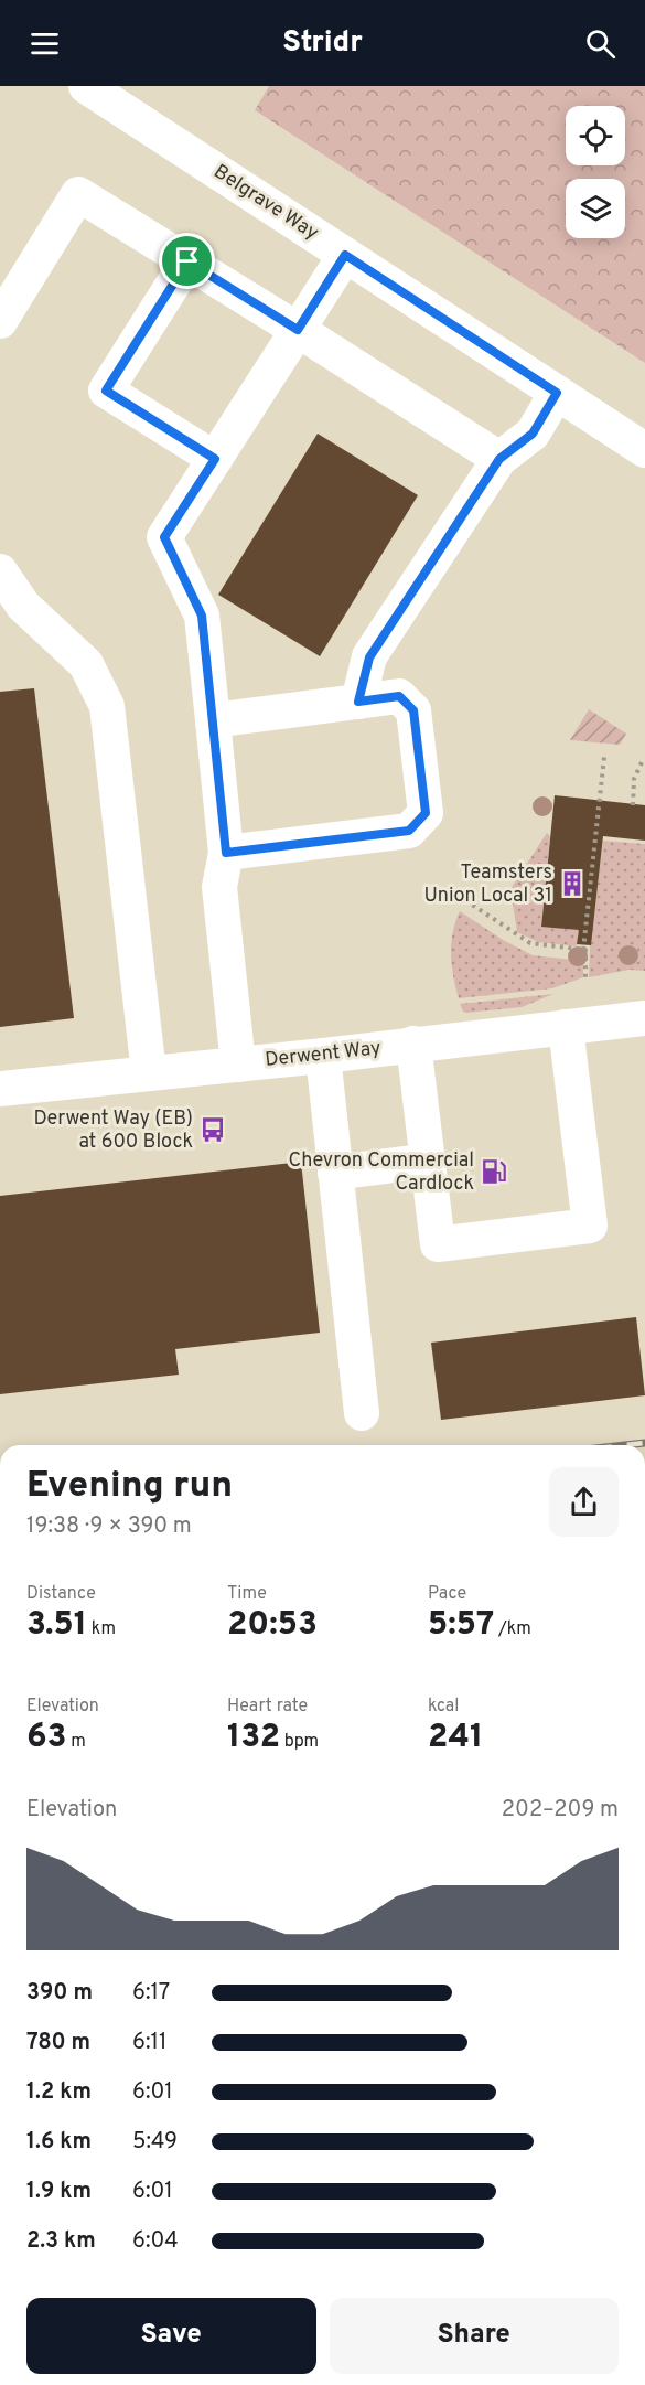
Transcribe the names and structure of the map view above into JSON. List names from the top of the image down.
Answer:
{
  "streets": {
    "street": ["Belgrave Way", "Derwent Way"]
  },
  "places": {
    "building": ["Teamsters Union Local 31"],
    "bus stop": ["Derwent Way (EB) at 600 Block"],
    "fuel station": ["Chevron Commercial Cardlock"]
  },
  "page": {
    "header": "Stridr",
    "heading": ["Evening run", "19:38 · 9 × 390 m"],
    "stats": [
      ["Distance", "3.51 km"],
      ["Time", "20:53"],
      ["Pace", "5:57 /km"],
      ["Elevation", "63 m"],
      ["Heart rate", "132 bpm"],
      ["kcal", "241"]
    ],
    "chart": ["Elevation", "202–209 m"],
    "list": [
      {
        "name": "390 m",
        "note": "6:17"
      },
      {
        "name": "780 m",
        "note": "6:11"
      },
      {
        "name": "1.2 km",
        "note": "6:01"
      },
      {
        "name": "1.6 km",
        "note": "5:49"
      },
      {
        "name": "1.9 km",
        "note": "6:01"
      },
      {
        "name": "2.3 km",
        "note": "6:04"
      }
    ],
    "buttons": ["Save", "Share"]
  }
}
